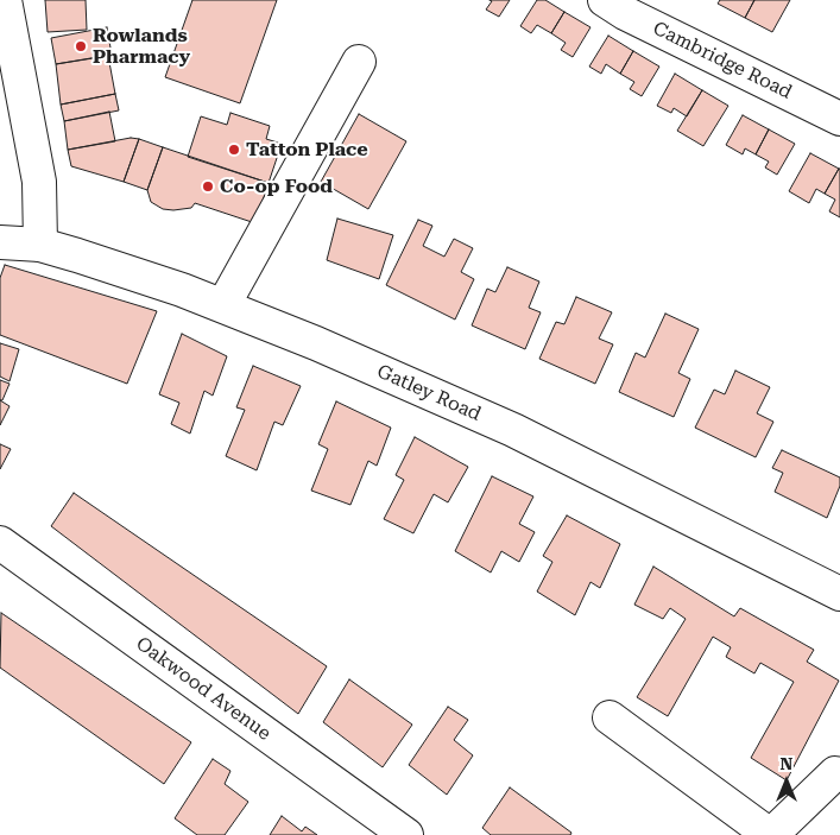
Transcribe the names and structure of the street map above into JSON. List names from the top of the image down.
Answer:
{
  "streets": {
    "street": ["Cambridge Road", "Gatley Road", "Oakwood Avenue"]
  },
  "places": ["Rowlands Pharmacy", "Tatton Place", "Co-op Food"],
  "north": "top"
}
